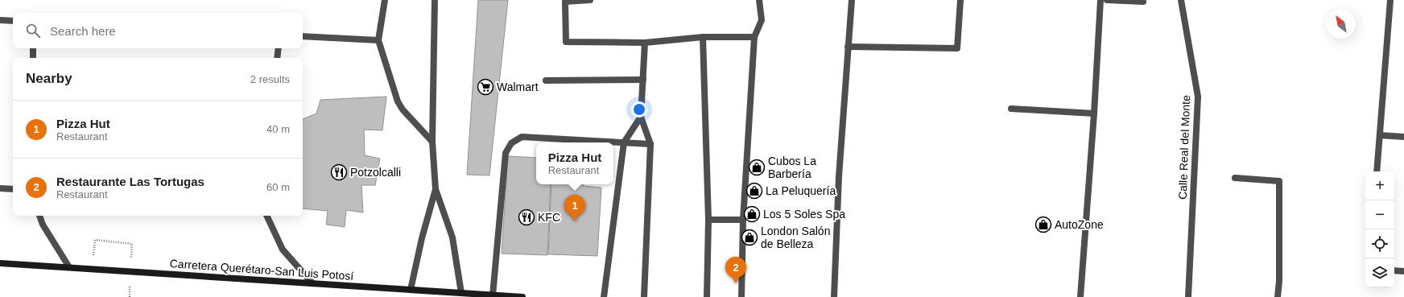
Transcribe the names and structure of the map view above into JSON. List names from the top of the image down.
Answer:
{
  "streets": {
    "main road": ["Carretera Querétaro-San Luis Potosí"],
    "street": ["Calle Real del Monte"]
  },
  "places": {
    "supermarket": ["Walmart"],
    "shop": [
      "Cubos La Barbería",
      "La Peluquería",
      "Los 5 Soles Spa",
      "AutoZone",
      "London Salón de Belleza"
    ],
    "restaurant": ["Potzolcalli", "KFC"]
  },
  "north": "top left",
  "page": {
    "search": "Search here",
    "heading": ["Nearby", "2 results"],
    "list": [
      {
        "mark": "1",
        "name": "Pizza Hut",
        "note": "Restaurant",
        "value": "40 m"
      },
      {
        "mark": "2",
        "name": "Restaurante Las Tortugas",
        "note": "Restaurant",
        "value": "60 m"
      }
    ],
    "popup": ["Pizza Hut", "Restaurant"],
    "map_buttons": ["+", "−"],
    "pins": ["1", "2"]
  }
}
